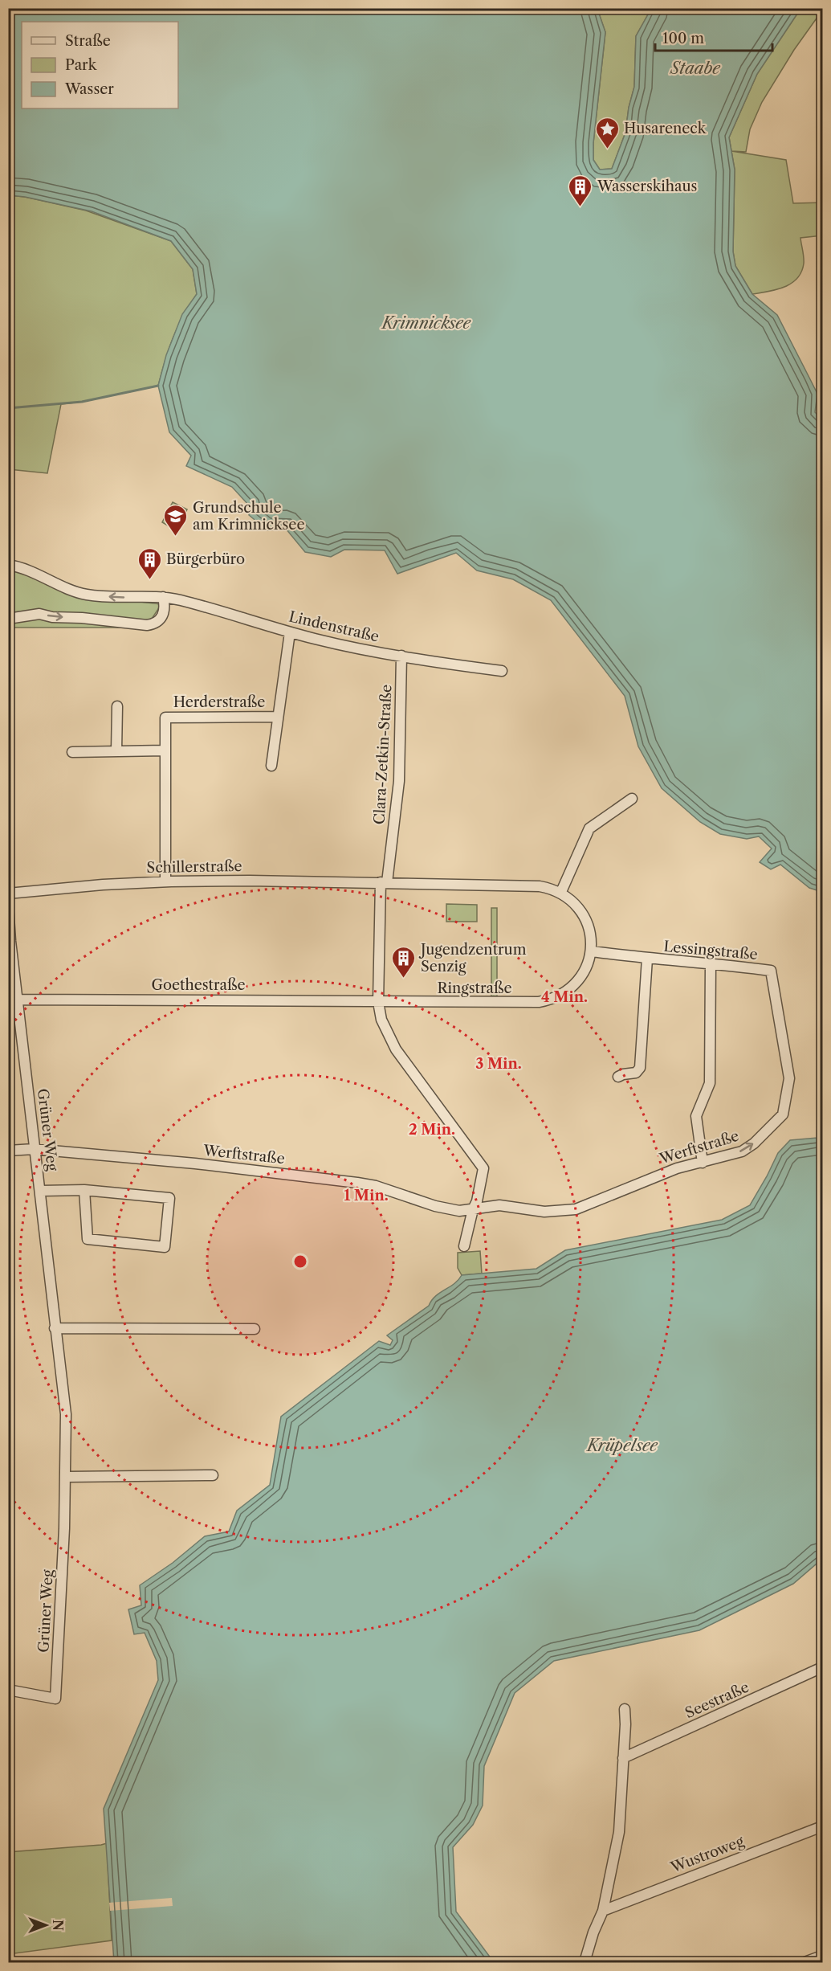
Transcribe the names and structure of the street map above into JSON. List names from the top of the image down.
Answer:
{
  "streets": {
    "street": [
      "Lindenstraße",
      "Herderstraße",
      "Clara-Zetkin-Straße",
      "Schillerstraße",
      "Lessingstraße",
      "Goethestraße",
      "Ringstraße",
      "Grüner Weg",
      "Werftstraße",
      "Seestraße",
      "Wustroweg"
    ]
  },
  "crossings": [
    ["Lindenstraße", "Herderstraße"],
    ["Lindenstraße", "Clara-Zetkin-Straße"],
    ["Herderstraße", "Schillerstraße"],
    ["Clara-Zetkin-Straße", "Schillerstraße"],
    ["Clara-Zetkin-Straße", "Goethestraße"],
    ["Clara-Zetkin-Straße", "Ringstraße"],
    ["Lessingstraße", "Ringstraße"],
    ["Lessingstraße", "Werftstraße"],
    ["Goethestraße", "Ringstraße"],
    ["Goethestraße", "Grüner Weg"],
    ["Grüner Weg", "Werftstraße"]
  ],
  "water": ["Staabe", "Krimnicksee", "Krüpelsee"],
  "places": {
    "place": ["Husareneck"],
    "building": ["Wasserskihaus", "Bürgerbüro", "Jugendzentrum Senzig"],
    "school or university": ["Grundschule am Krimnicksee"]
  },
  "legend": ["Straße", "Park", "Wasser"],
  "scale_bar": "100 m",
  "north": "right",
  "rings": [
    "4 Min.",
    "3 Min.",
    "2 Min.",
    "1 Min."
  ]
}
